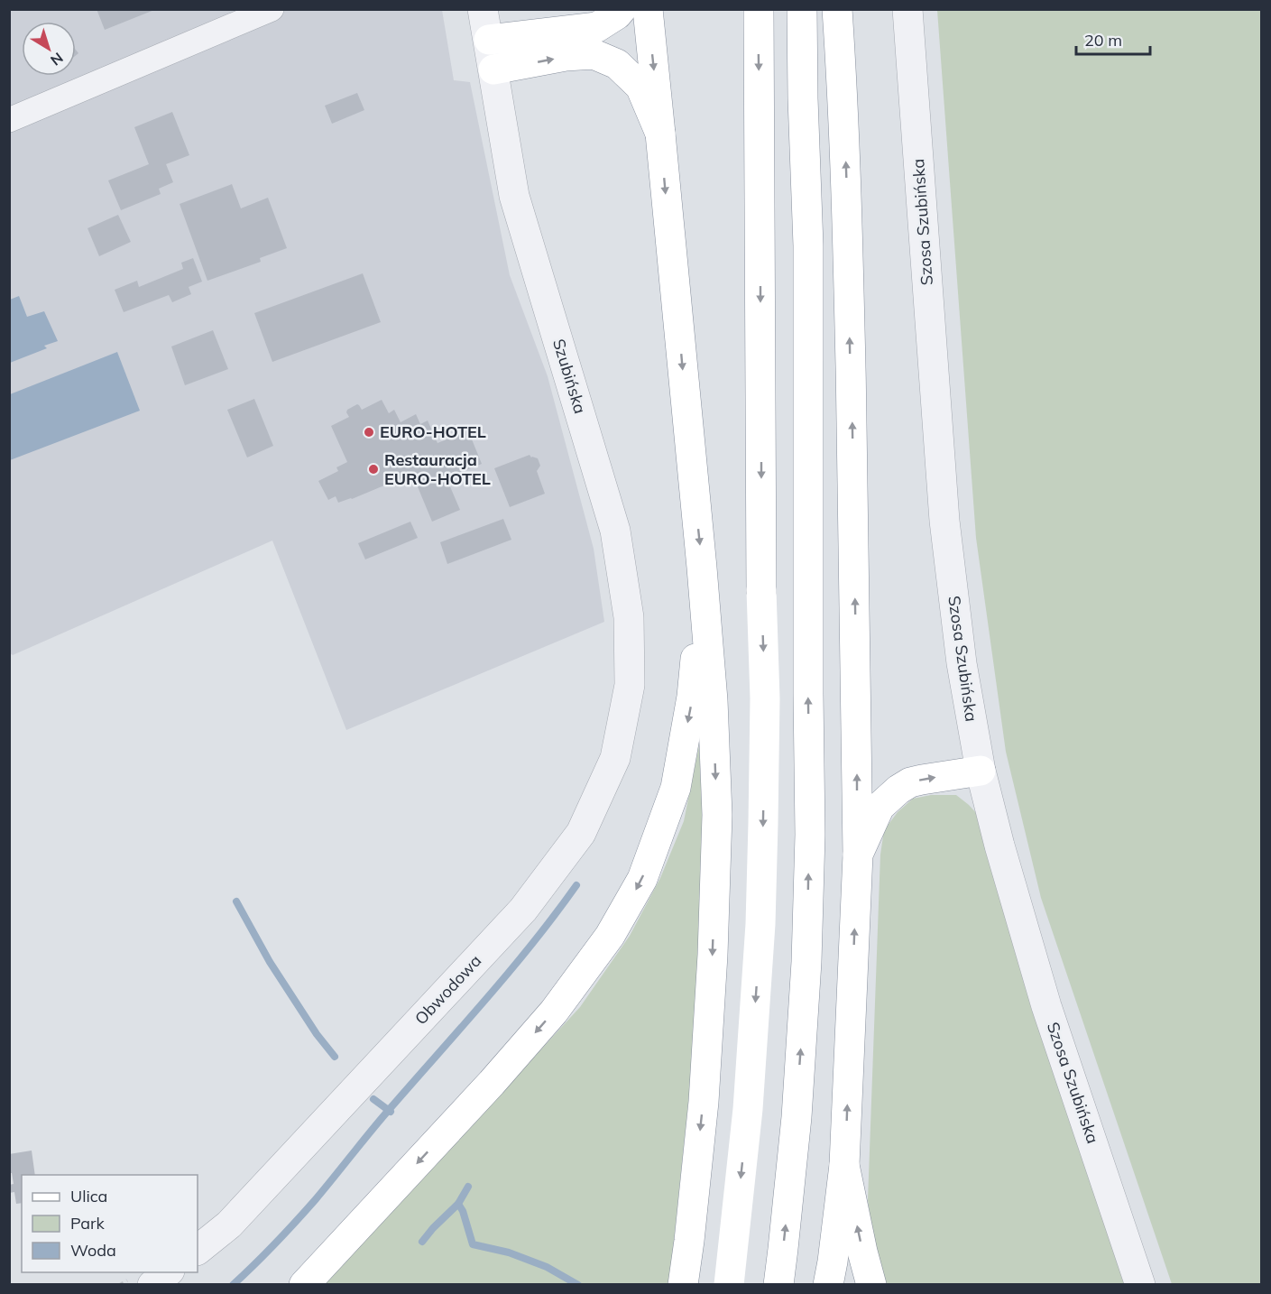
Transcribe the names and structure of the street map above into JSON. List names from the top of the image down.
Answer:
{
  "streets": {
    "street": ["Szosa Szubińska", "Szubińska", "Obwodowa"]
  },
  "crossings": [
    ["Szubińska", "Obwodowa"]
  ],
  "places": ["EURO-HOTEL", "Restauracja EURO-HOTEL"],
  "legend": ["Ulica", "Park", "Woda"],
  "scale_bar": "20 m",
  "north": "bottom right"
}
